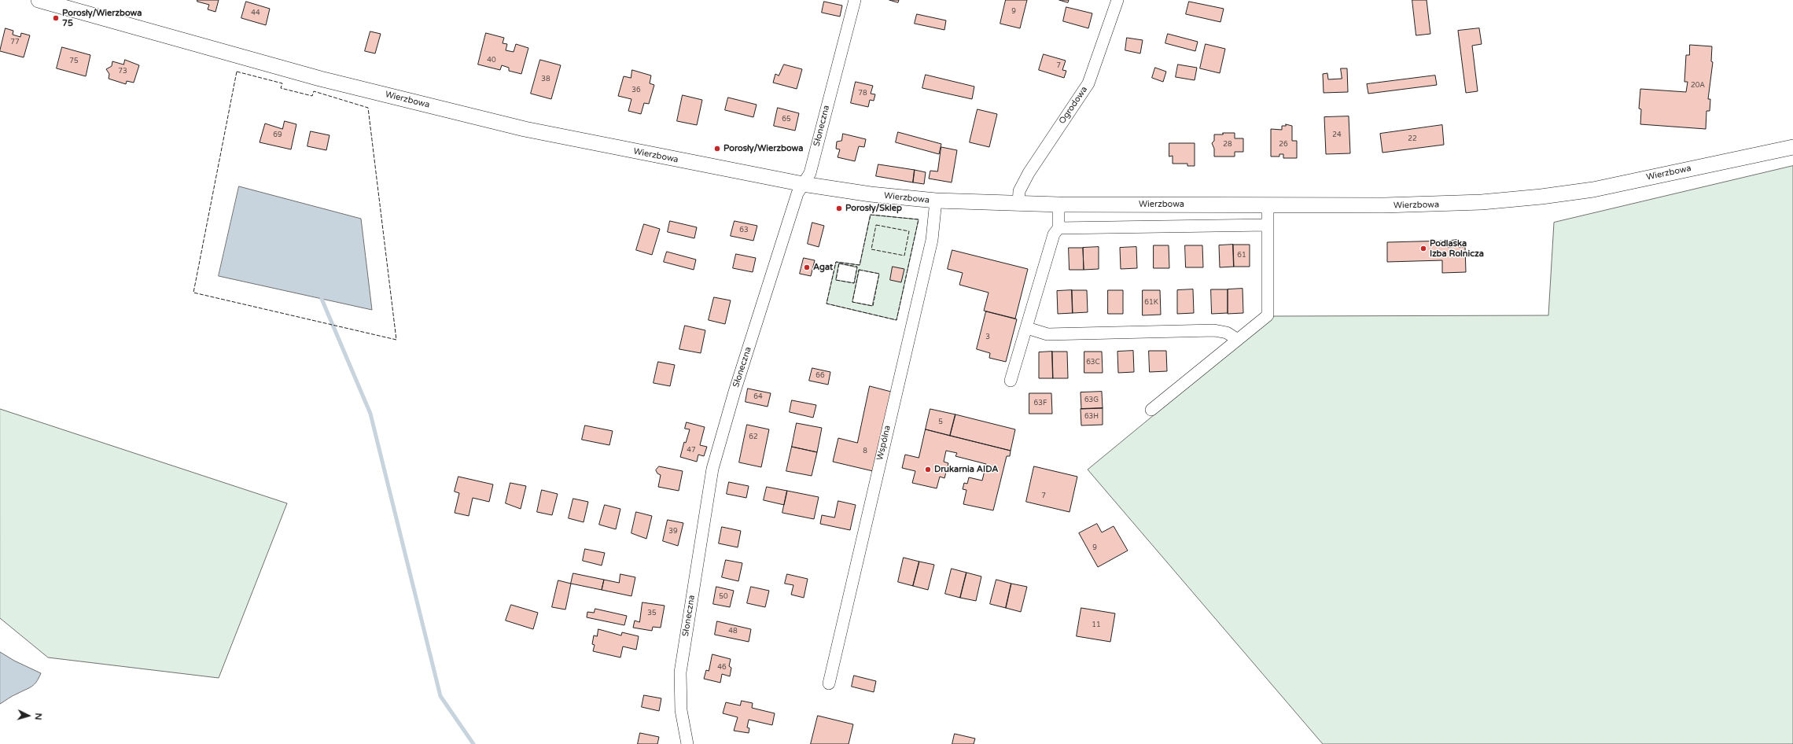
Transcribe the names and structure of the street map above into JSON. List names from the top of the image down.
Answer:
{
  "streets": {
    "street": [
      "Wierzbowa",
      "Ogrodowa",
      "Słoneczna",
      "Wspólna"
    ]
  },
  "crossings": [
    ["Wierzbowa", "Ogrodowa"],
    ["Wierzbowa", "Słoneczna"],
    ["Wierzbowa", "Wspólna"]
  ],
  "places": [
    "Porosły/Wierzbowa 75",
    "Porosły/Wierzbowa",
    "Porosły/Sklep",
    "Podlaska Izba Rolnicza",
    "Agat",
    "Drukarnia AIDA"
  ],
  "house_numbers": [
    "9",
    "44",
    "77",
    "40",
    "75",
    "7",
    "73",
    "38",
    "20A",
    "36",
    "78",
    "65",
    "69",
    "24",
    "22",
    "28",
    "26",
    "63",
    "61",
    "61K",
    "3",
    "63C",
    "66",
    "64",
    "63G",
    "63F",
    "63H",
    "5",
    "62",
    "47",
    "8",
    "7",
    "39",
    "9",
    "50",
    "35",
    "11",
    "48",
    "46"
  ],
  "north": "right"
}
